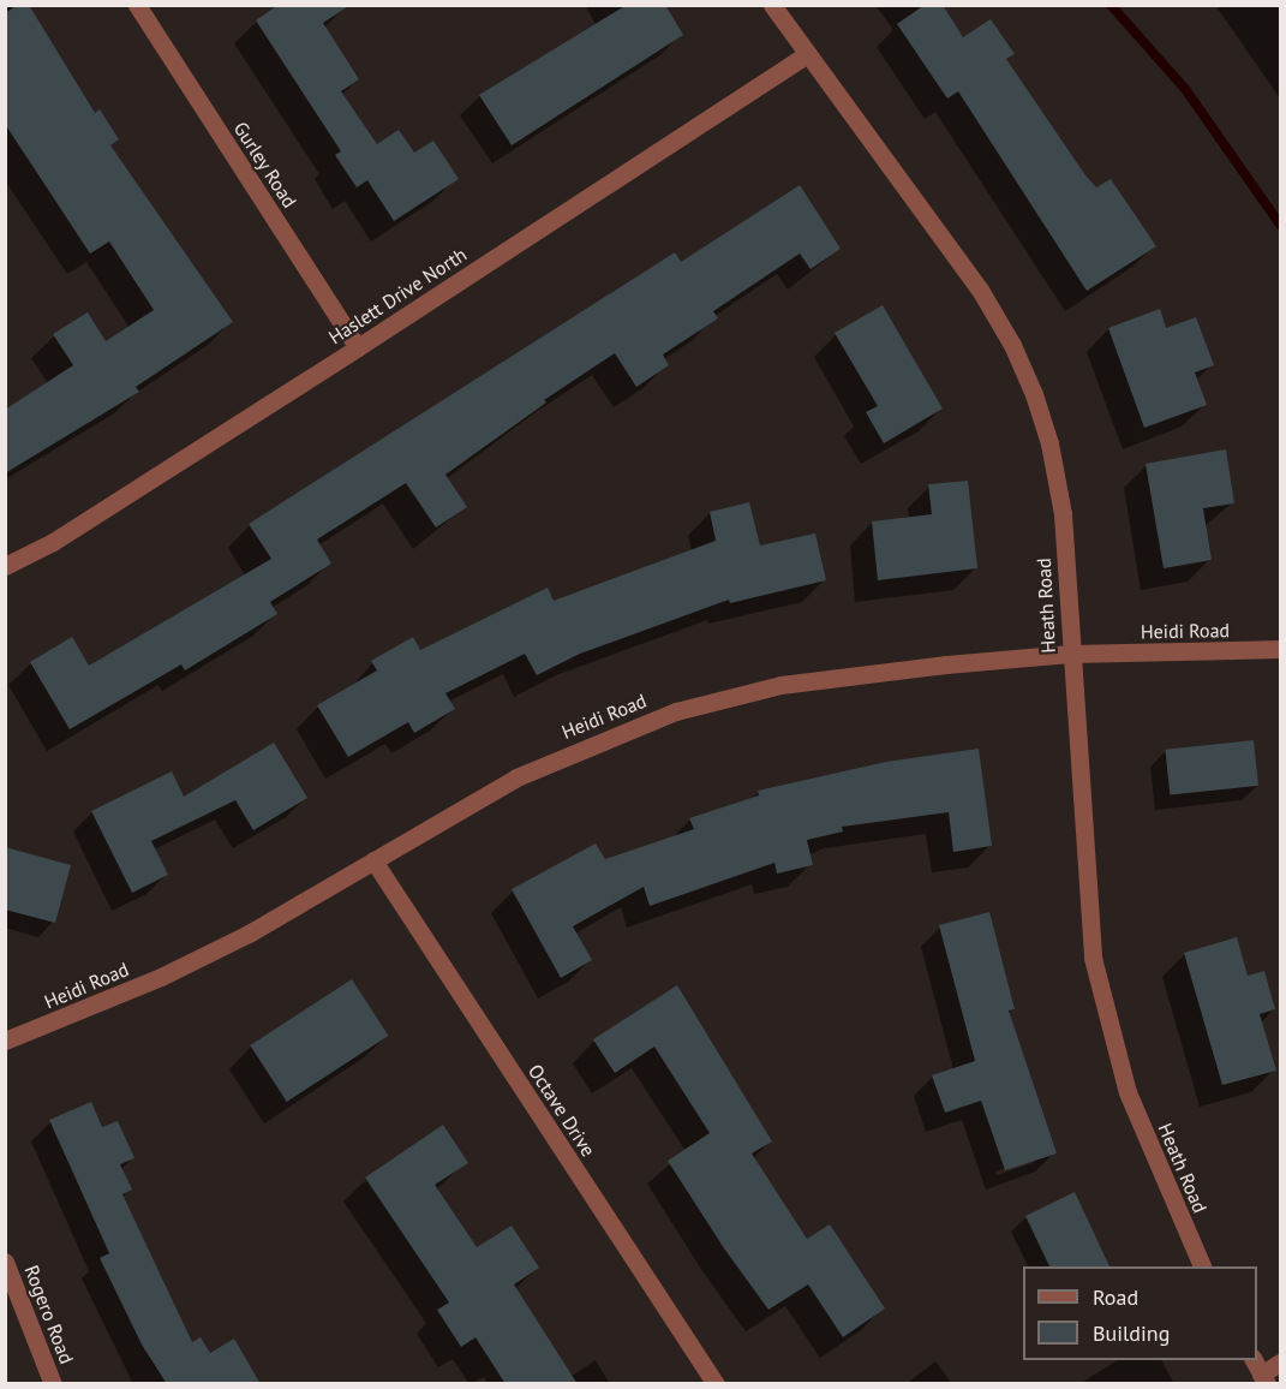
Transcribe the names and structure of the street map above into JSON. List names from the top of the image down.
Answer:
{
  "streets": {
    "street": [
      "Gurley Road",
      "Haslett Drive North",
      "Heath Road",
      "Heidi Road",
      "Octave Drive",
      "Rogero Road"
    ]
  },
  "crossings": [
    ["Gurley Road", "Haslett Drive North"],
    ["Haslett Drive North", "Heath Road"],
    ["Heath Road", "Heidi Road"],
    ["Heidi Road", "Octave Drive"]
  ],
  "legend": ["Road", "Building"]
}
